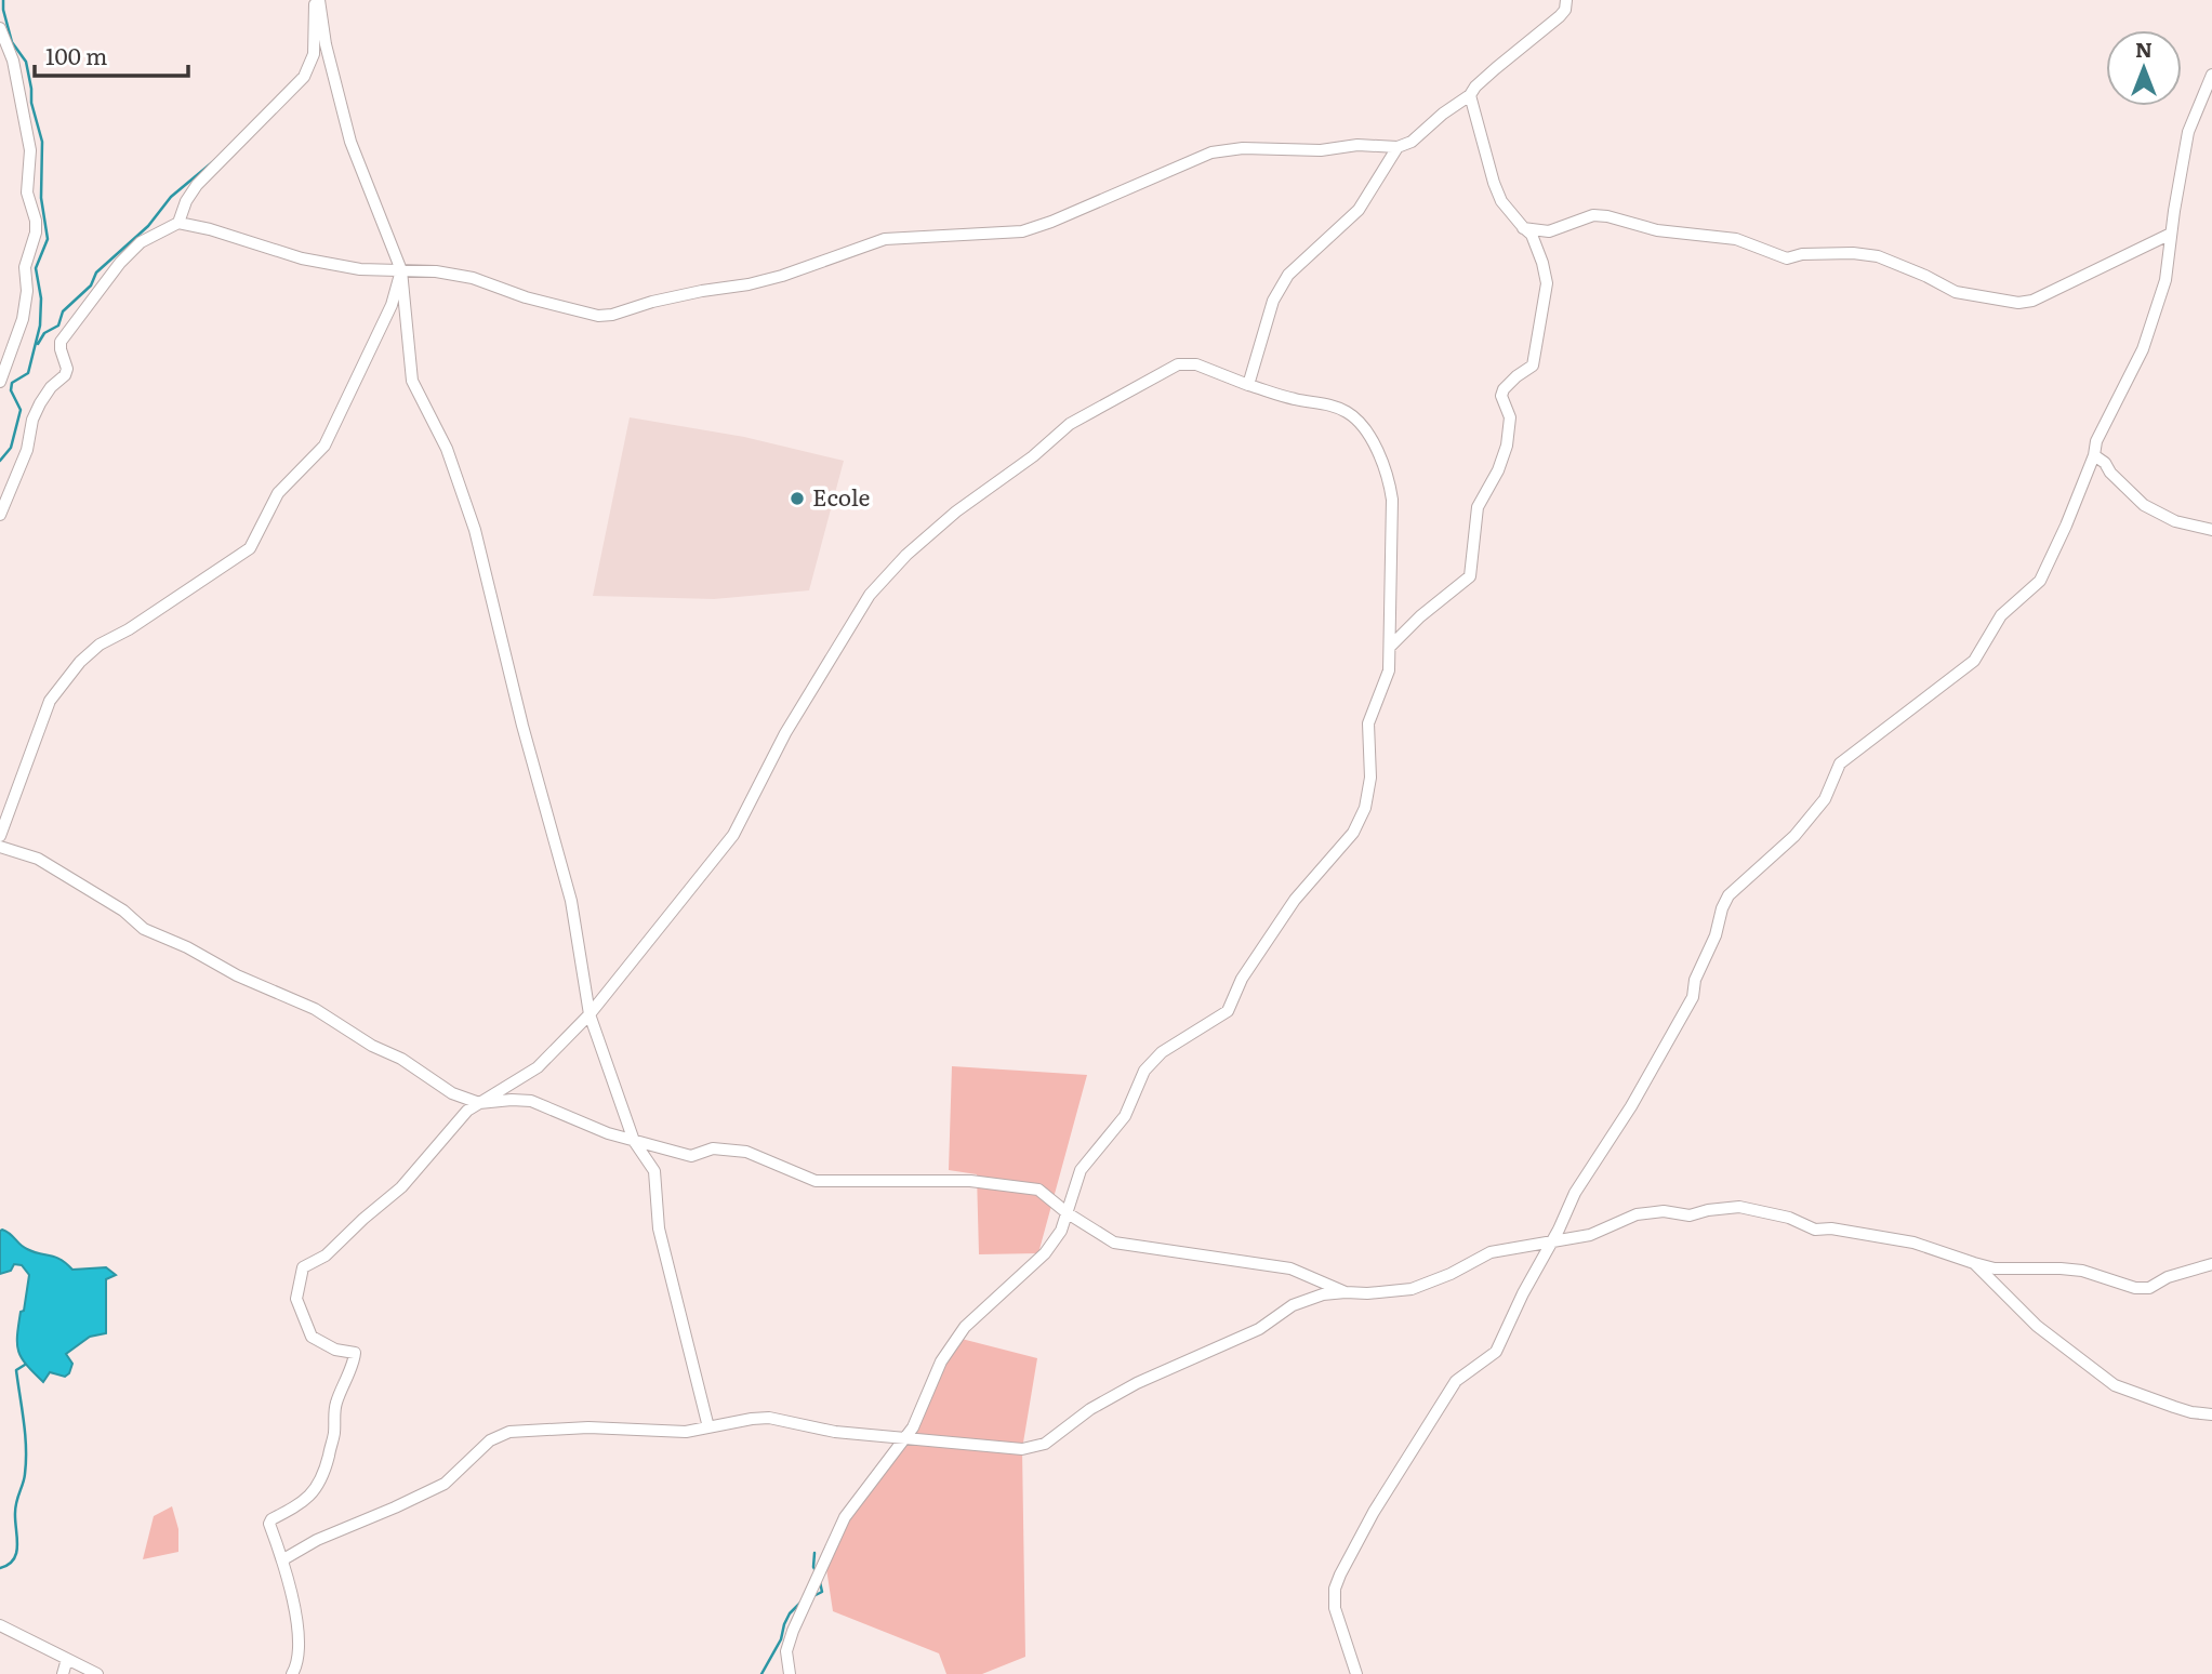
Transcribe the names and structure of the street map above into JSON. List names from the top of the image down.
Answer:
{
  "places": ["Ecole"],
  "scale_bar": "100 m",
  "north": "top"
}
